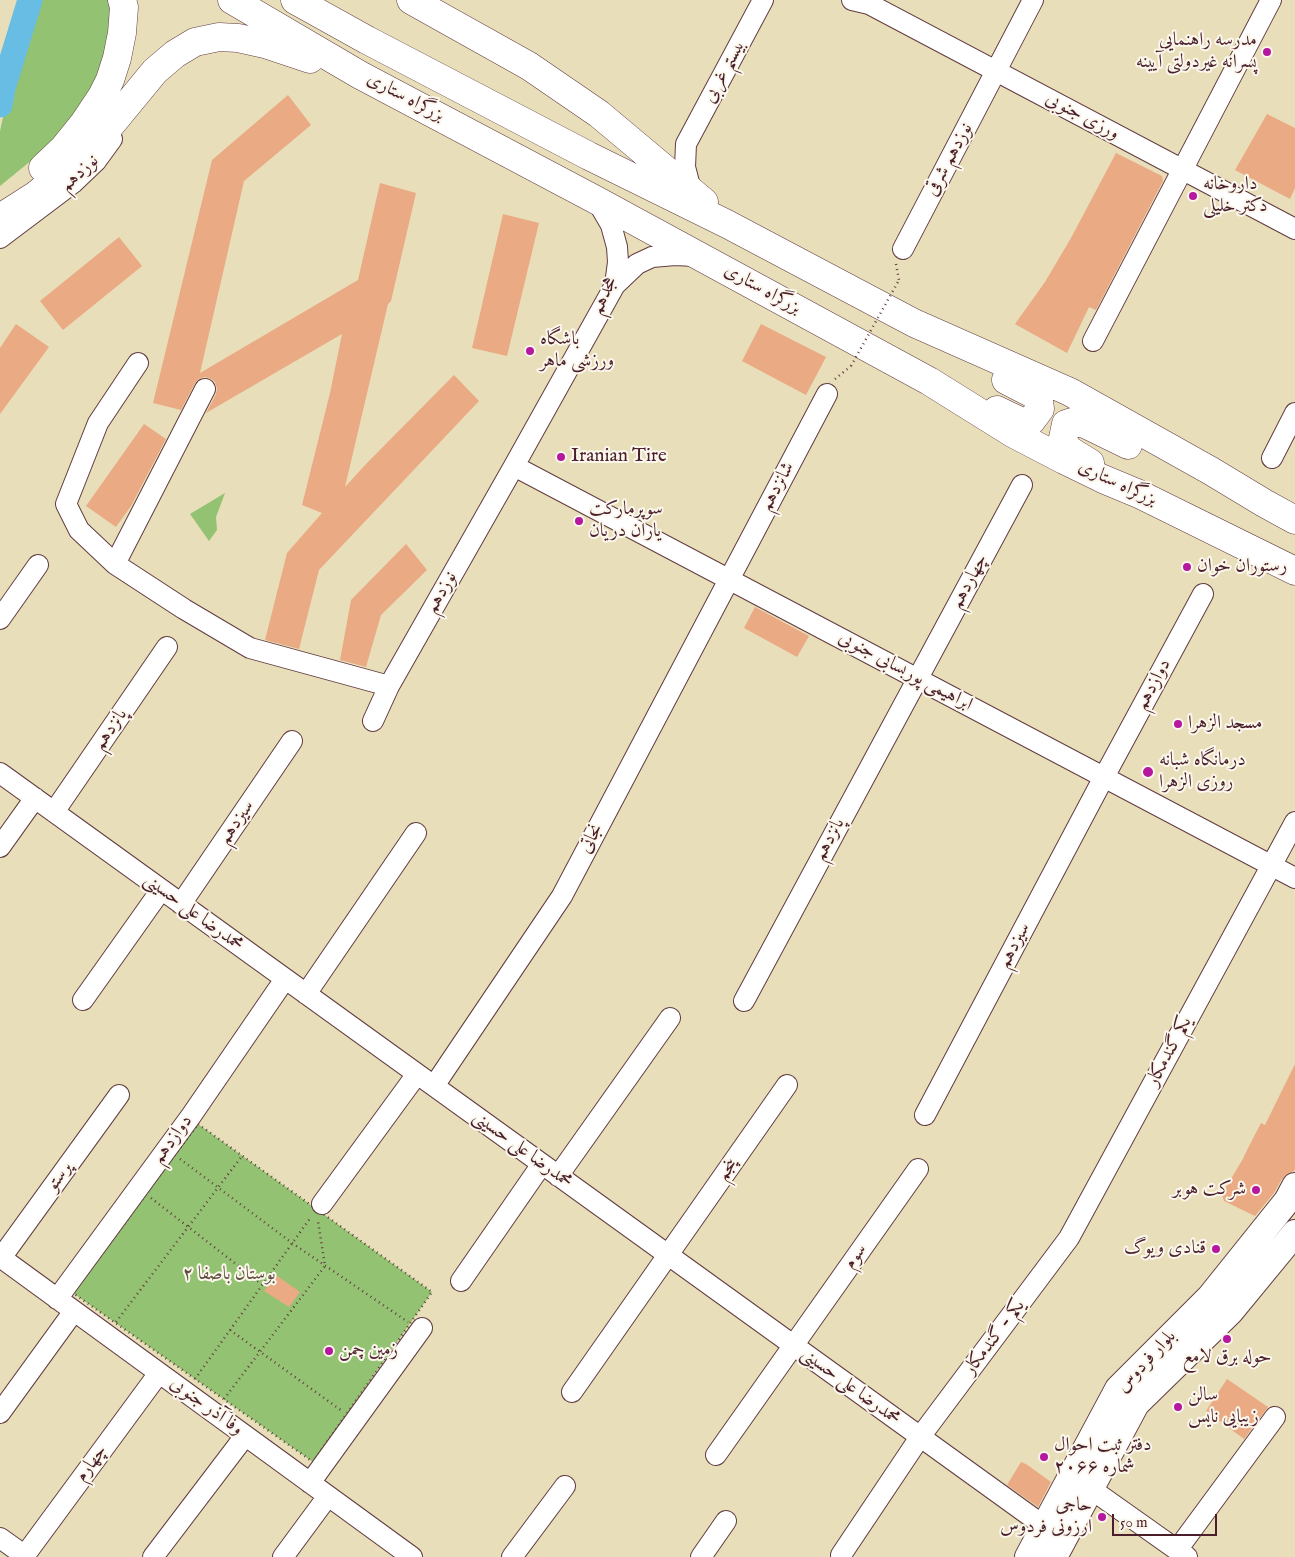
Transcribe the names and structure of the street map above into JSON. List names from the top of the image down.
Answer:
{
  "streets": {
    "highway": ["بزرگراه ستاری"],
    "main road": ["بلوار فردوس"],
    "street": [
      "بیستم غربی",
      "ورزی جنوبی",
      "نوزدهم شرقی",
      "نوزدهم",
      "هجدهم",
      "شانزدهم",
      "چهاردهم",
      "ابراهیمی پوربسابی جنوبی",
      "دوازدهم",
      "پانزدهم",
      "سیزدهم",
      "نجاتی",
      "محمدرضا علی حسینی",
      "یکم گندمکار",
      "پنجم",
      "پرستو",
      "سوم",
      "یکم - گندمکار",
      "وفا آذر جنوبی",
      "چهارم"
    ]
  },
  "crossings": [
    ["بزرگراه ستاری", "هجدهم"],
    ["ورزی جنوبی", "نوزدهم شرقی"],
    ["نوزدهم", "هجدهم"],
    ["نوزدهم", "ابراهیمی پوربسابی جنوبی"],
    ["هجدهم", "ابراهیمی پوربسابی جنوبی"],
    ["شانزدهم", "ابراهیمی پوربسابی جنوبی"],
    ["شانزدهم", "نجاتی"],
    ["چهاردهم", "ابراهیمی پوربسابی جنوبی"],
    ["چهاردهم", "پانزدهم"],
    ["ابراهیمی پوربسابی جنوبی", "دوازدهم"],
    ["ابراهیمی پوربسابی جنوبی", "پانزدهم"],
    ["ابراهیمی پوربسابی جنوبی", "سیزدهم"],
    ["ابراهیمی پوربسابی جنوبی", "نجاتی"],
    ["ابراهیمی پوربسابی جنوبی", "یکم گندمکار"],
    ["دوازدهم", "سیزدهم"],
    ["دوازدهم", "محمدرضا علی حسینی"],
    ["دوازدهم", "وفا آذر جنوبی"],
    ["پانزدهم", "محمدرضا علی حسینی"],
    ["سیزدهم", "محمدرضا علی حسینی"],
    ["نجاتی", "محمدرضا علی حسینی"],
    ["محمدرضا علی حسینی", "پنجم"],
    ["محمدرضا علی حسینی", "سوم"],
    ["محمدرضا علی حسینی", "یکم - گندمکار"],
    ["محمدرضا علی حسینی", "بلوار فردوس"],
    ["یکم گندمکار", "یکم - گندمکار"],
    ["پرستو", "وفا آذر جنوبی"],
    ["وفا آذر جنوبی", "چهارم"]
  ],
  "parks": ["بوستان باصفا ۲"],
  "places": [
    "مدرسه راهنمایی پسرانه غیردولتی آیینه",
    "داروخانه دکتر خلیلی",
    "باشگاه ورزشی ماهر",
    "Iranian Tire",
    "سوپرمارکت یاران دریان",
    "رستوران خوان",
    "مسجد الزهرا",
    "درمانگاه شبانه روزی الزهرا",
    "شرکت هوبر",
    "قنادی ویوگ",
    "حوله برق لامع",
    "زمین چمن",
    "سالن زیبایی نایس",
    "دفتر ثبت احوال شماره ۲۰۶۶",
    "حاجی‌ ارزونی فردوس"
  ],
  "scale_bar": "50 m"
}
